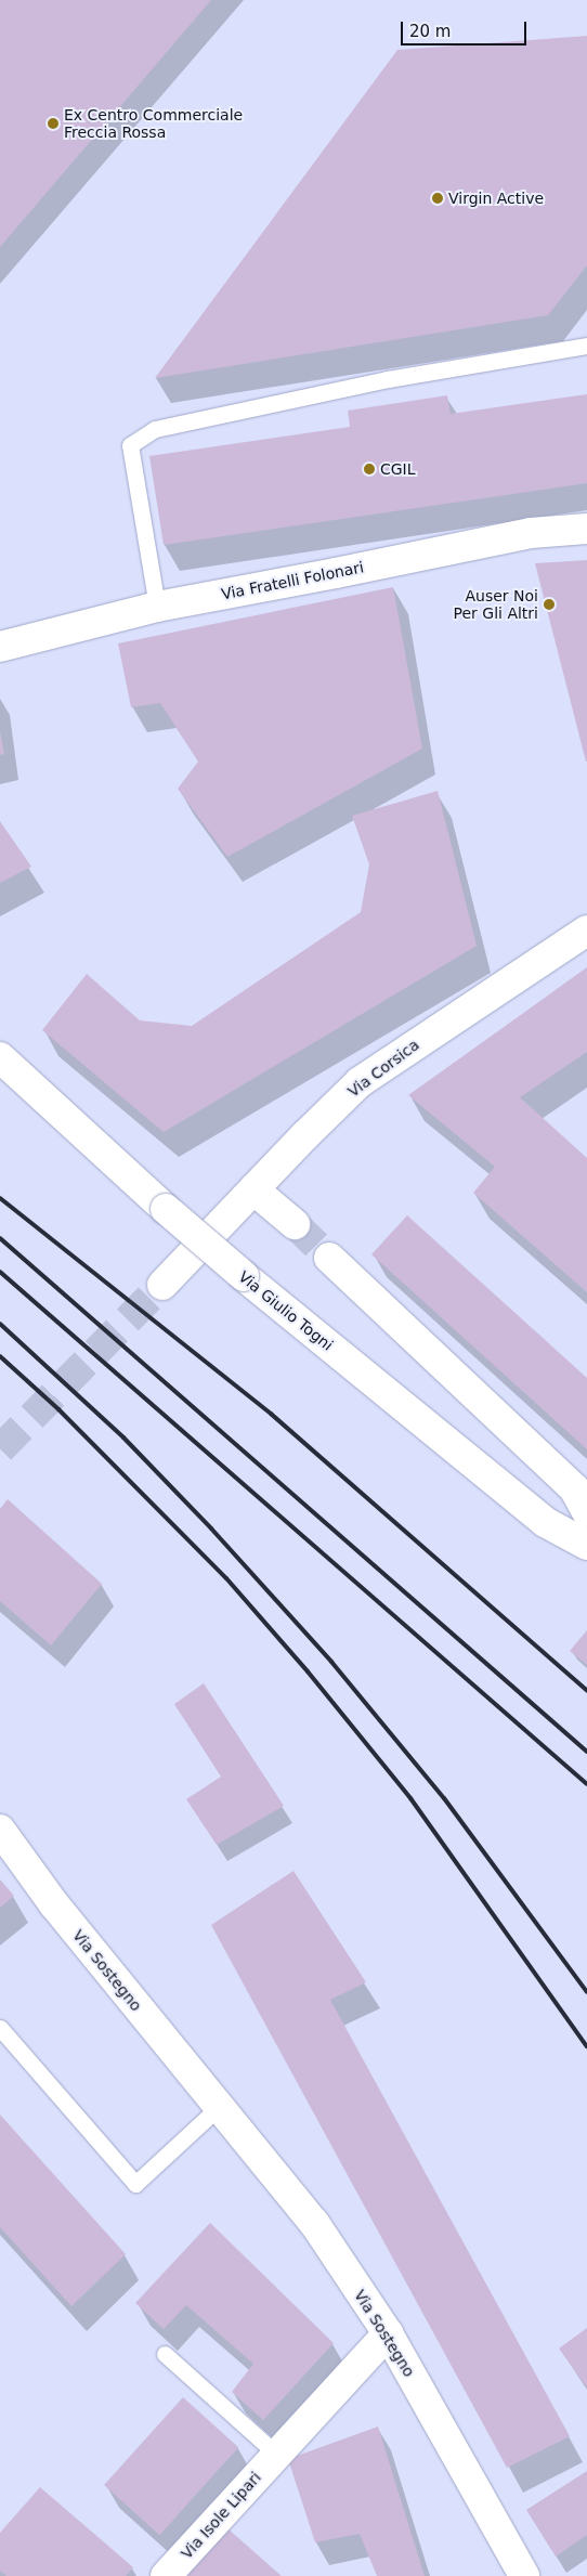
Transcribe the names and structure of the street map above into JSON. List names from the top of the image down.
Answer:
{
  "streets": {
    "street": [
      "Via Fratelli Folonari",
      "Via Corsica",
      "Via Giulio Togni",
      "Via Sostegno",
      "Via Isole Lipari"
    ]
  },
  "crossings": [
    ["Via Sostegno", "Via Isole Lipari"]
  ],
  "places": [
    "Ex Centro Commerciale Freccia Rossa",
    "Virgin Active",
    "CGIL",
    "Auser Noi Per Gli Altri"
  ],
  "scale_bar": "20 m"
}
